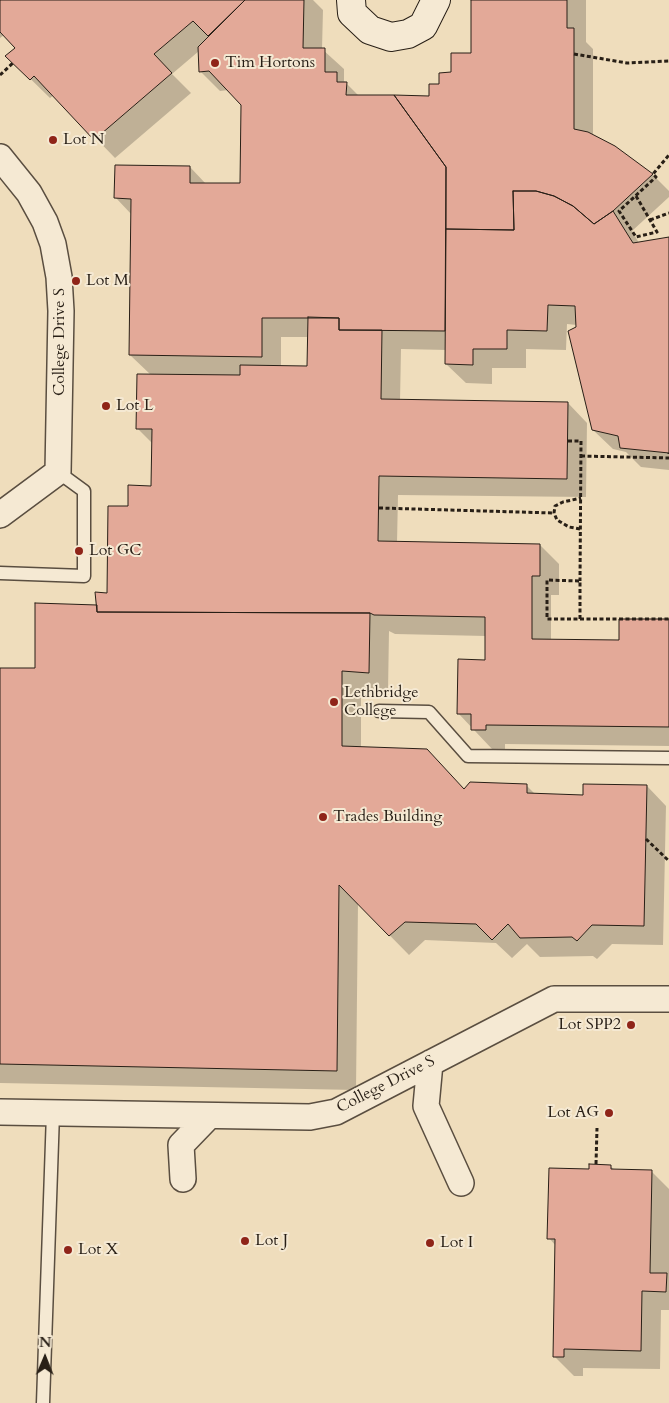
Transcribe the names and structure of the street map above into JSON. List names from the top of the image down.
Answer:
{
  "streets": {
    "street": ["College Drive S"]
  },
  "places": [
    "Tim Hortons",
    "Lot N",
    "Lot M",
    "Lot L",
    "Lot GC",
    "Lethbridge College",
    "Trades Building",
    "Lot SPP2",
    "Lot AG",
    "Lot J",
    "Lot I",
    "Lot X"
  ],
  "north": "top"
}
